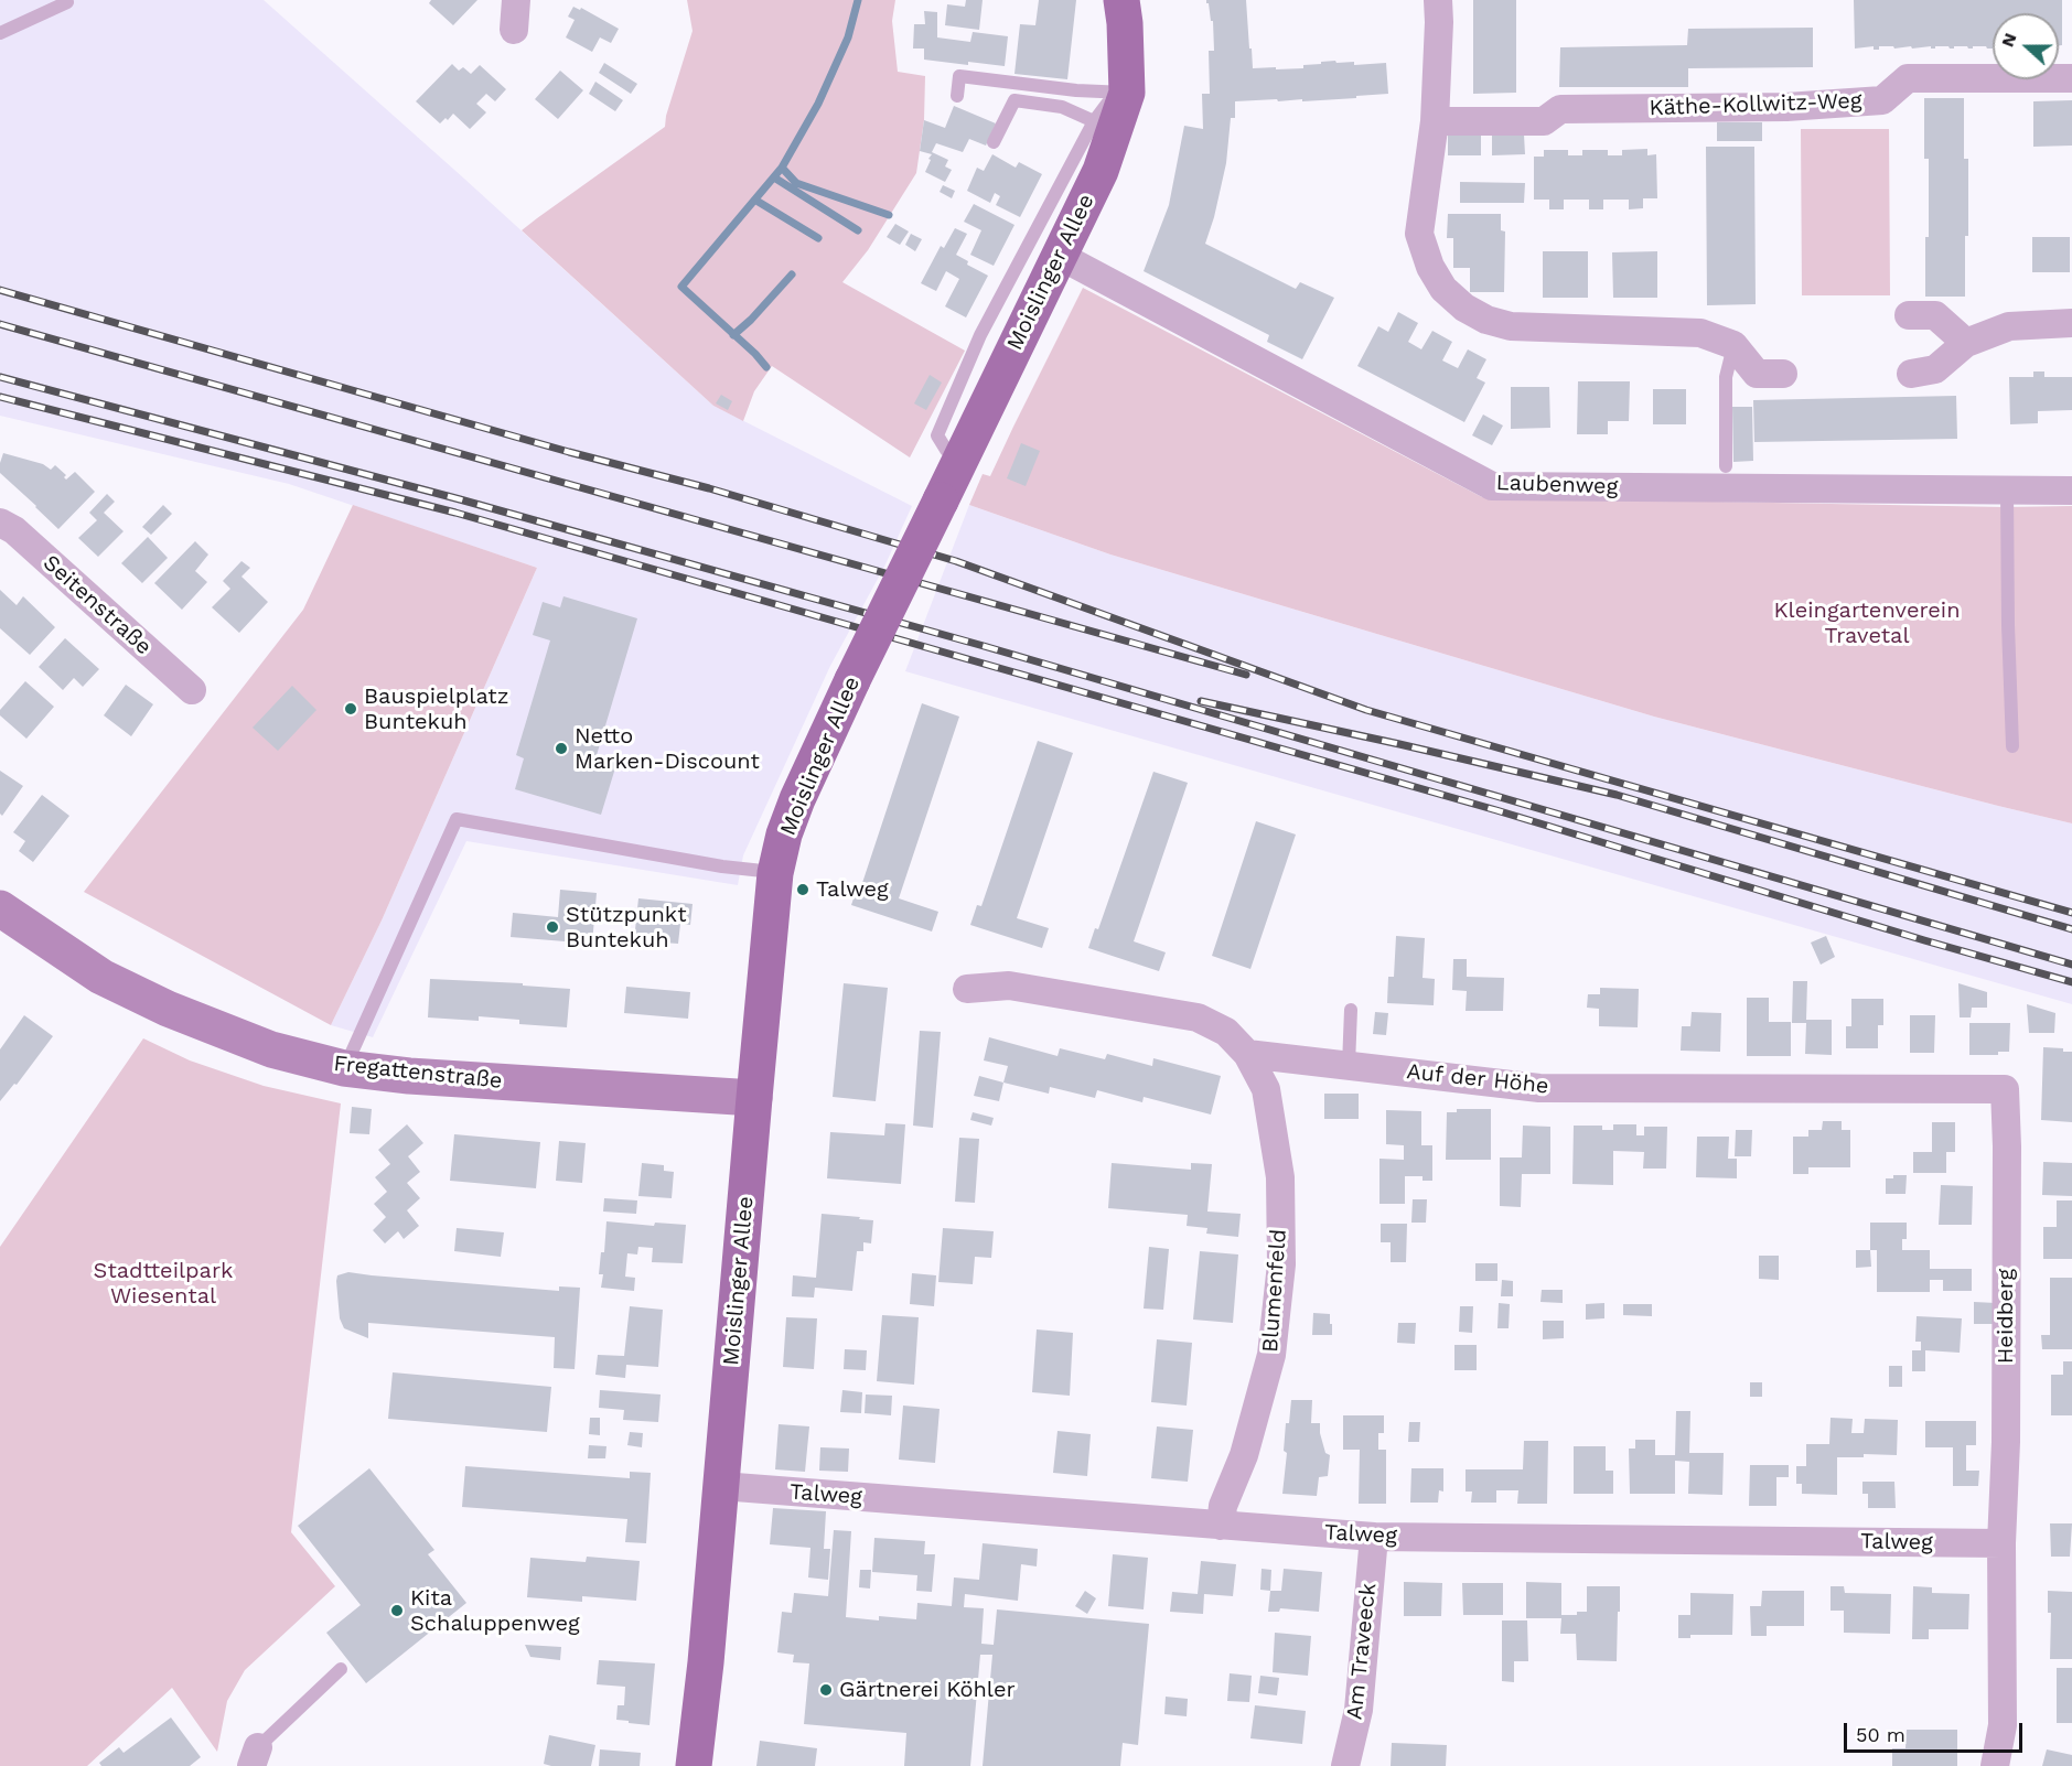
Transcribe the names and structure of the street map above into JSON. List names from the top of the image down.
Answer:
{
  "streets": {
    "main road": ["Moislinger Allee"],
    "street": [
      "Käthe-Kollwitz-Weg",
      "Laubenweg",
      "Seitenstraße",
      "Fregattenstraße",
      "Auf der Höhe",
      "Blumenfeld",
      "Heidberg",
      "Talweg",
      "Am Traveeck"
    ]
  },
  "crossings": [
    ["Moislinger Allee", "Laubenweg"],
    ["Moislinger Allee", "Fregattenstraße"],
    ["Moislinger Allee", "Talweg"],
    ["Auf der Höhe", "Blumenfeld"],
    ["Auf der Höhe", "Heidberg"],
    ["Blumenfeld", "Talweg"],
    ["Heidberg", "Talweg"],
    ["Talweg", "Am Traveeck"]
  ],
  "parks": ["Kleingartenverein Travetal", "Stadtteilpark Wiesental"],
  "places": [
    "Bauspielplatz Buntekuh",
    "Netto Marken-Discount",
    "Talweg",
    "Stützpunkt Buntekuh",
    "Kita Schaluppenweg",
    "Gärtnerei Köhler"
  ],
  "scale_bar": "50 m",
  "north": "left"
}
